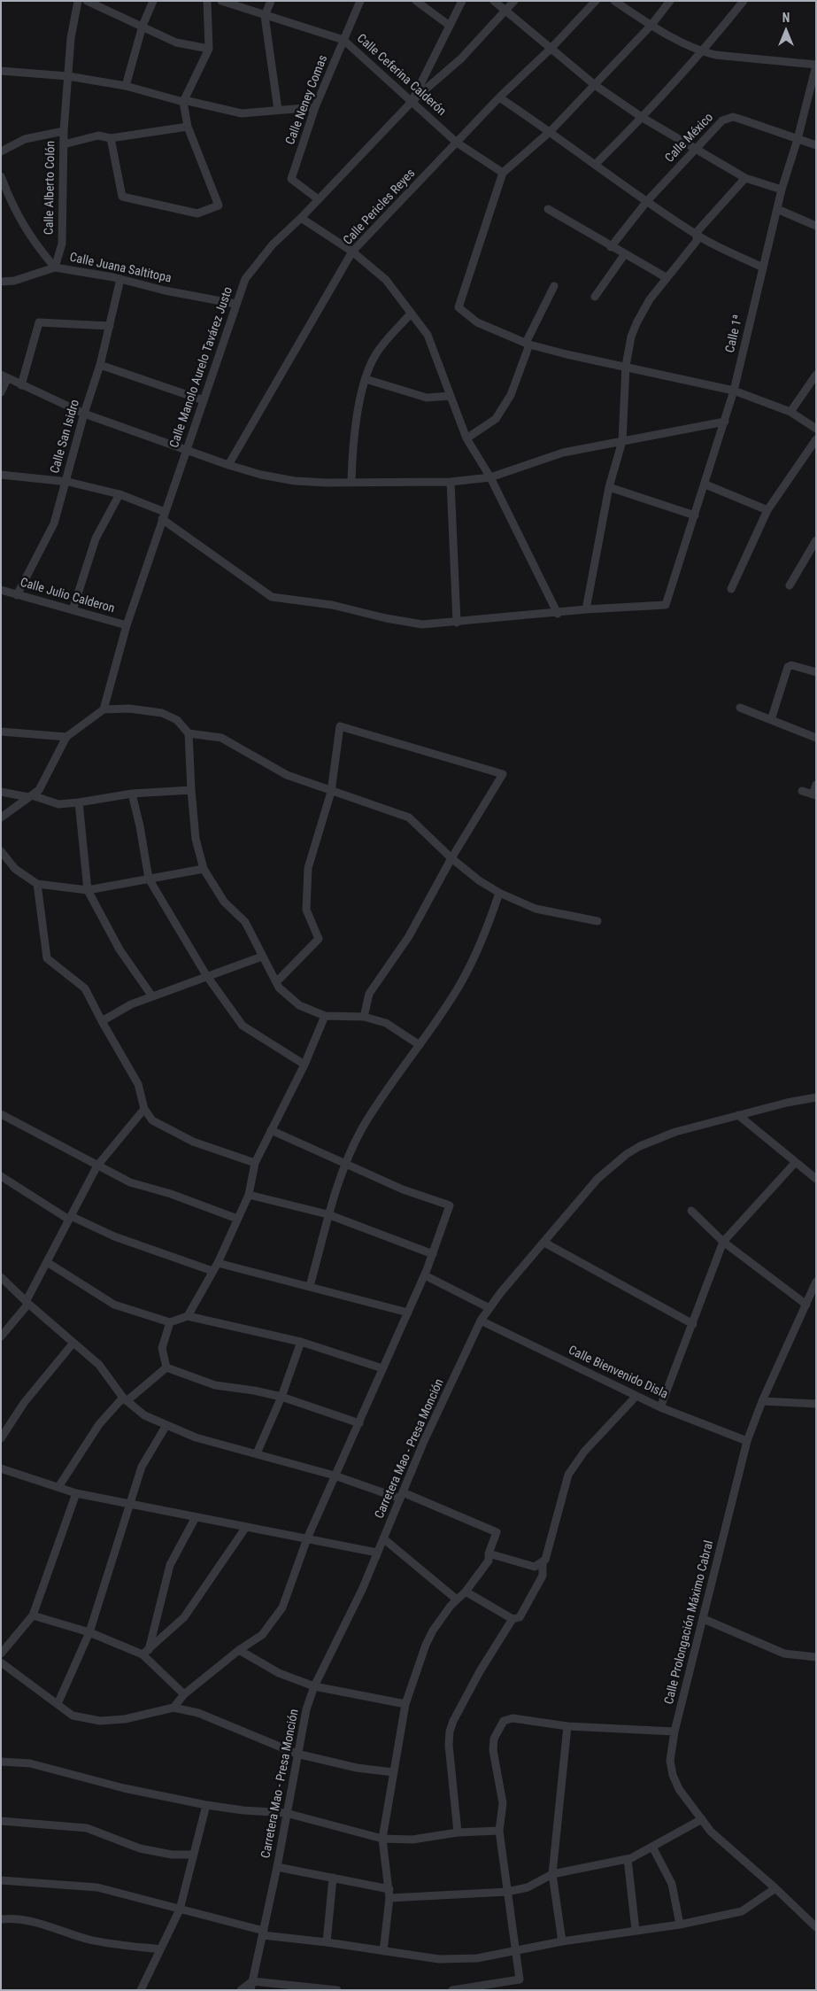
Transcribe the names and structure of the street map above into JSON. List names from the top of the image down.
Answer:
{
  "streets": {
    "street": [
      "Calle Ceferina Calderón",
      "Calle Neney Comas",
      "Calle México",
      "Calle Alberto Colón",
      "Calle Pericles Reyes",
      "Calle Juana Saltitopa",
      "Calle 1ª",
      "Calle Manolo Aurelo Tavárez Justo",
      "Calle San Isidro",
      "Calle Julio Calderon",
      "Calle Bienvenido Disla",
      "Carretera Mao - Presa Monción",
      "Calle Prolongación Máximo Cabral"
    ]
  },
  "crossings": [
    ["Calle Ceferina Calderón", "Calle Neney Comas"],
    ["Calle Ceferina Calderón", "Calle Pericles Reyes"],
    ["Calle Ceferina Calderón", "Calle Manolo Aurelo Tavárez Justo"],
    ["Calle Neney Comas", "Calle Manolo Aurelo Tavárez Justo"],
    ["Calle México", "Calle 1ª"],
    ["Calle Alberto Colón", "Calle Juana Saltitopa"],
    ["Calle Juana Saltitopa", "Calle Manolo Aurelo Tavárez Justo"],
    ["Calle Juana Saltitopa", "Calle San Isidro"],
    ["Calle Manolo Aurelo Tavárez Justo", "Calle Julio Calderon"],
    ["Calle San Isidro", "Calle Julio Calderon"],
    ["Calle Bienvenido Disla", "Carretera Mao - Presa Monción"],
    ["Calle Bienvenido Disla", "Calle Prolongación Máximo Cabral"]
  ],
  "north": "top"
}
